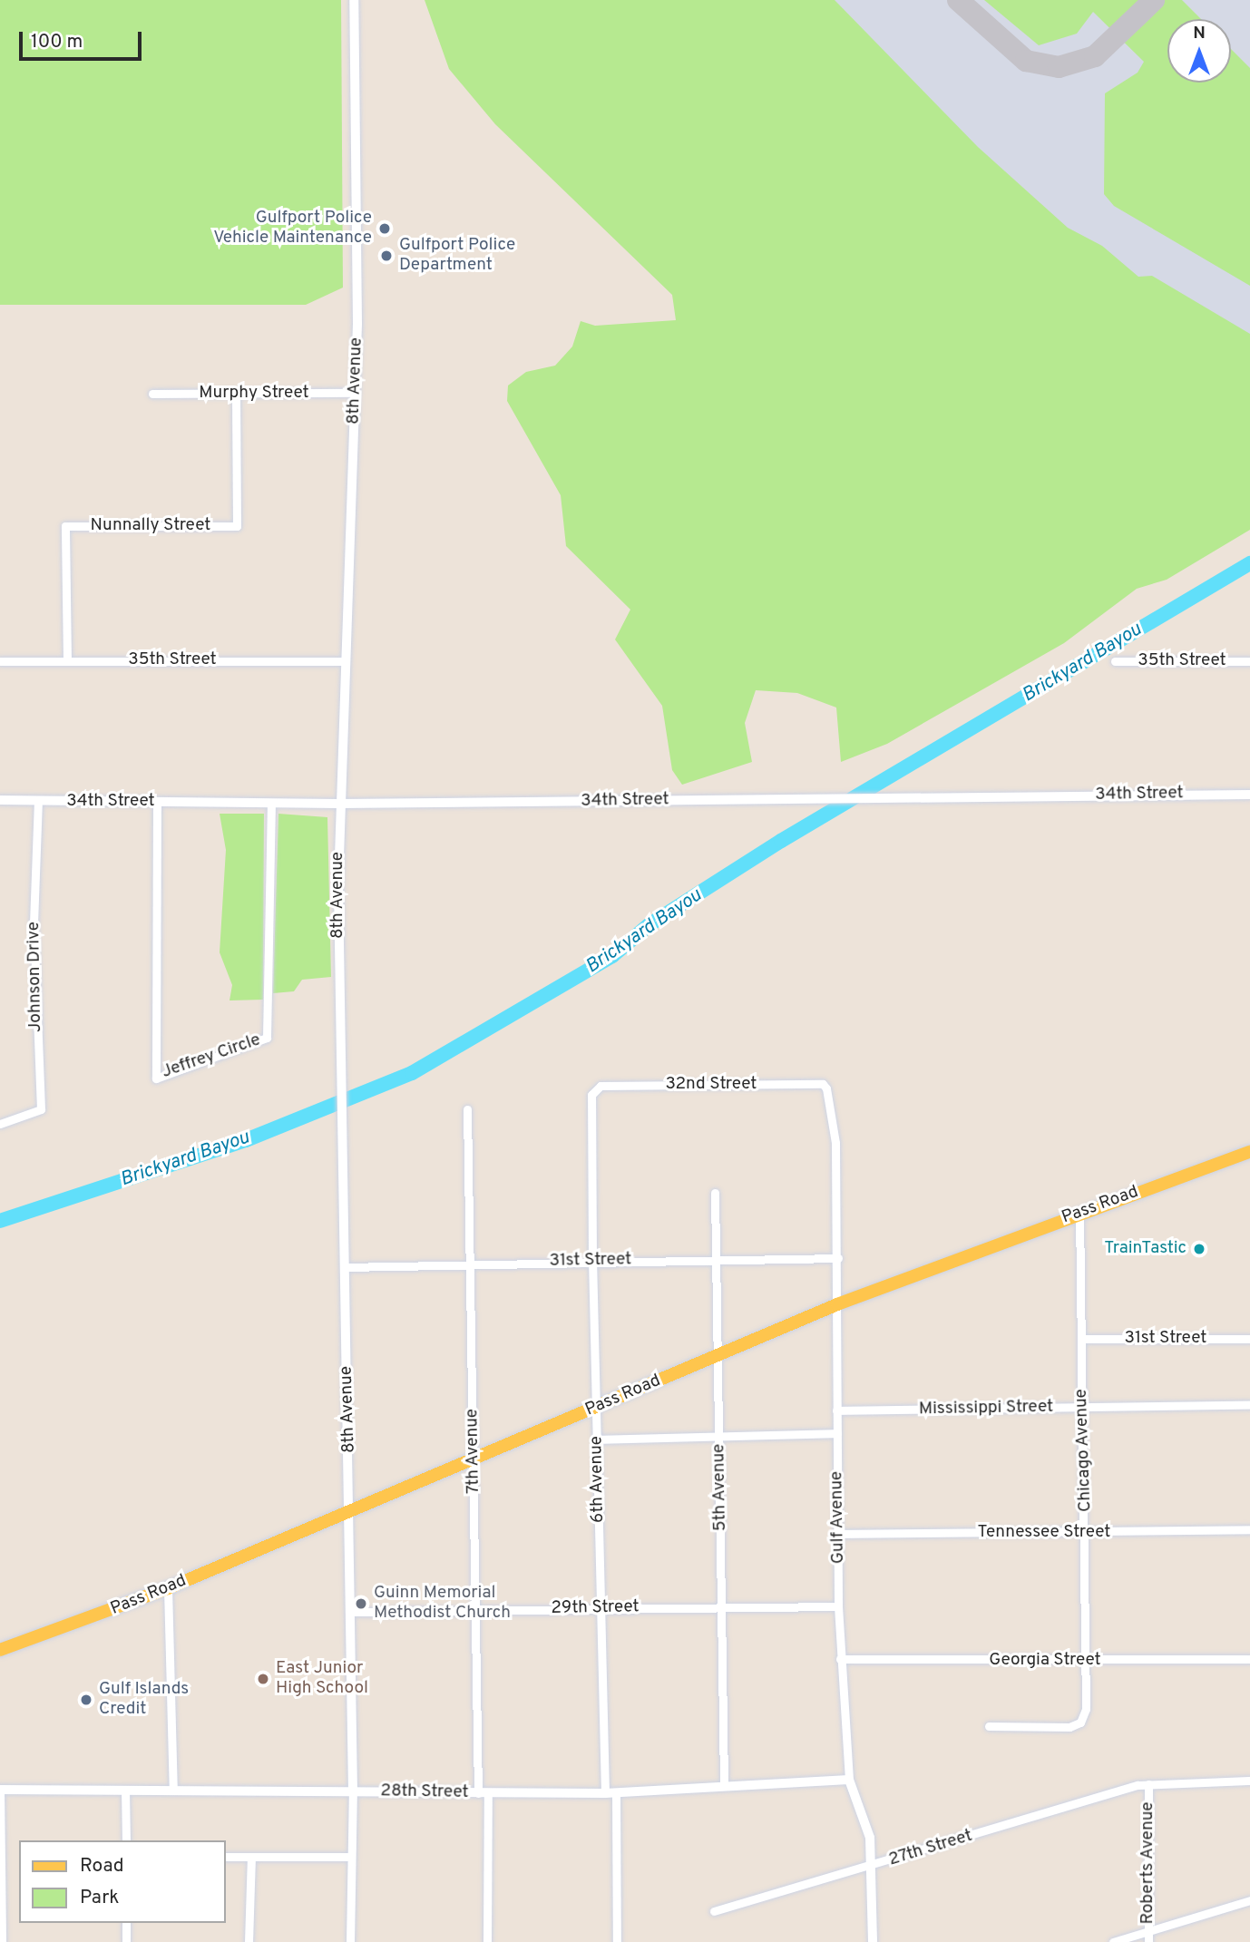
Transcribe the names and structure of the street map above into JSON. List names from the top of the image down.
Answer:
{
  "streets": {
    "main road": ["Pass Road"],
    "street": [
      "8th Avenue",
      "Murphy Street",
      "Nunnally Street",
      "35th Street",
      "34th Street",
      "Johnson Drive",
      "Jeffrey Circle",
      "32nd Street",
      "31st Street",
      "Mississippi Street",
      "Chicago Avenue",
      "7th Avenue",
      "6th Avenue",
      "5th Avenue",
      "Gulf Avenue",
      "Tennessee Street",
      "29th Street",
      "Georgia Street",
      "28th Street",
      "27th Street",
      "Roberts Avenue"
    ]
  },
  "crossings": [
    ["8th Avenue", "Murphy Street"],
    ["8th Avenue", "35th Street"],
    ["8th Avenue", "34th Street"],
    ["8th Avenue", "Pass Road"],
    ["8th Avenue", "31st Street"],
    ["8th Avenue", "29th Street"],
    ["8th Avenue", "28th Street"],
    ["Murphy Street", "Nunnally Street"],
    ["Nunnally Street", "35th Street"],
    ["34th Street", "Johnson Drive"],
    ["34th Street", "Jeffrey Circle"],
    ["32nd Street", "6th Avenue"],
    ["32nd Street", "Gulf Avenue"],
    ["Pass Road", "Chicago Avenue"],
    ["Pass Road", "7th Avenue"],
    ["Pass Road", "6th Avenue"],
    ["Pass Road", "5th Avenue"],
    ["Pass Road", "Gulf Avenue"],
    ["31st Street", "Chicago Avenue"],
    ["31st Street", "7th Avenue"],
    ["31st Street", "6th Avenue"],
    ["31st Street", "5th Avenue"],
    ["31st Street", "Gulf Avenue"],
    ["Mississippi Street", "Chicago Avenue"],
    ["Mississippi Street", "Gulf Avenue"],
    ["Chicago Avenue", "Tennessee Street"],
    ["Chicago Avenue", "Georgia Street"],
    ["7th Avenue", "29th Street"],
    ["7th Avenue", "28th Street"],
    ["6th Avenue", "29th Street"],
    ["6th Avenue", "28th Street"],
    ["5th Avenue", "29th Street"],
    ["5th Avenue", "28th Street"],
    ["Gulf Avenue", "Tennessee Street"],
    ["Gulf Avenue", "29th Street"],
    ["Gulf Avenue", "Georgia Street"],
    ["Gulf Avenue", "28th Street"],
    ["Gulf Avenue", "27th Street"],
    ["27th Street", "Roberts Avenue"]
  ],
  "water": ["Brickyard Bayou"],
  "places": [
    "Gulfport Police Vehicle Maintenance",
    "Gulfport Police Department",
    "TrainTastic",
    "Guinn Memorial Methodist Church",
    "East Junior High School",
    "Gulf Islands Credit"
  ],
  "legend": ["Road", "Park"],
  "scale_bar": "100 m",
  "north": "top"
}
